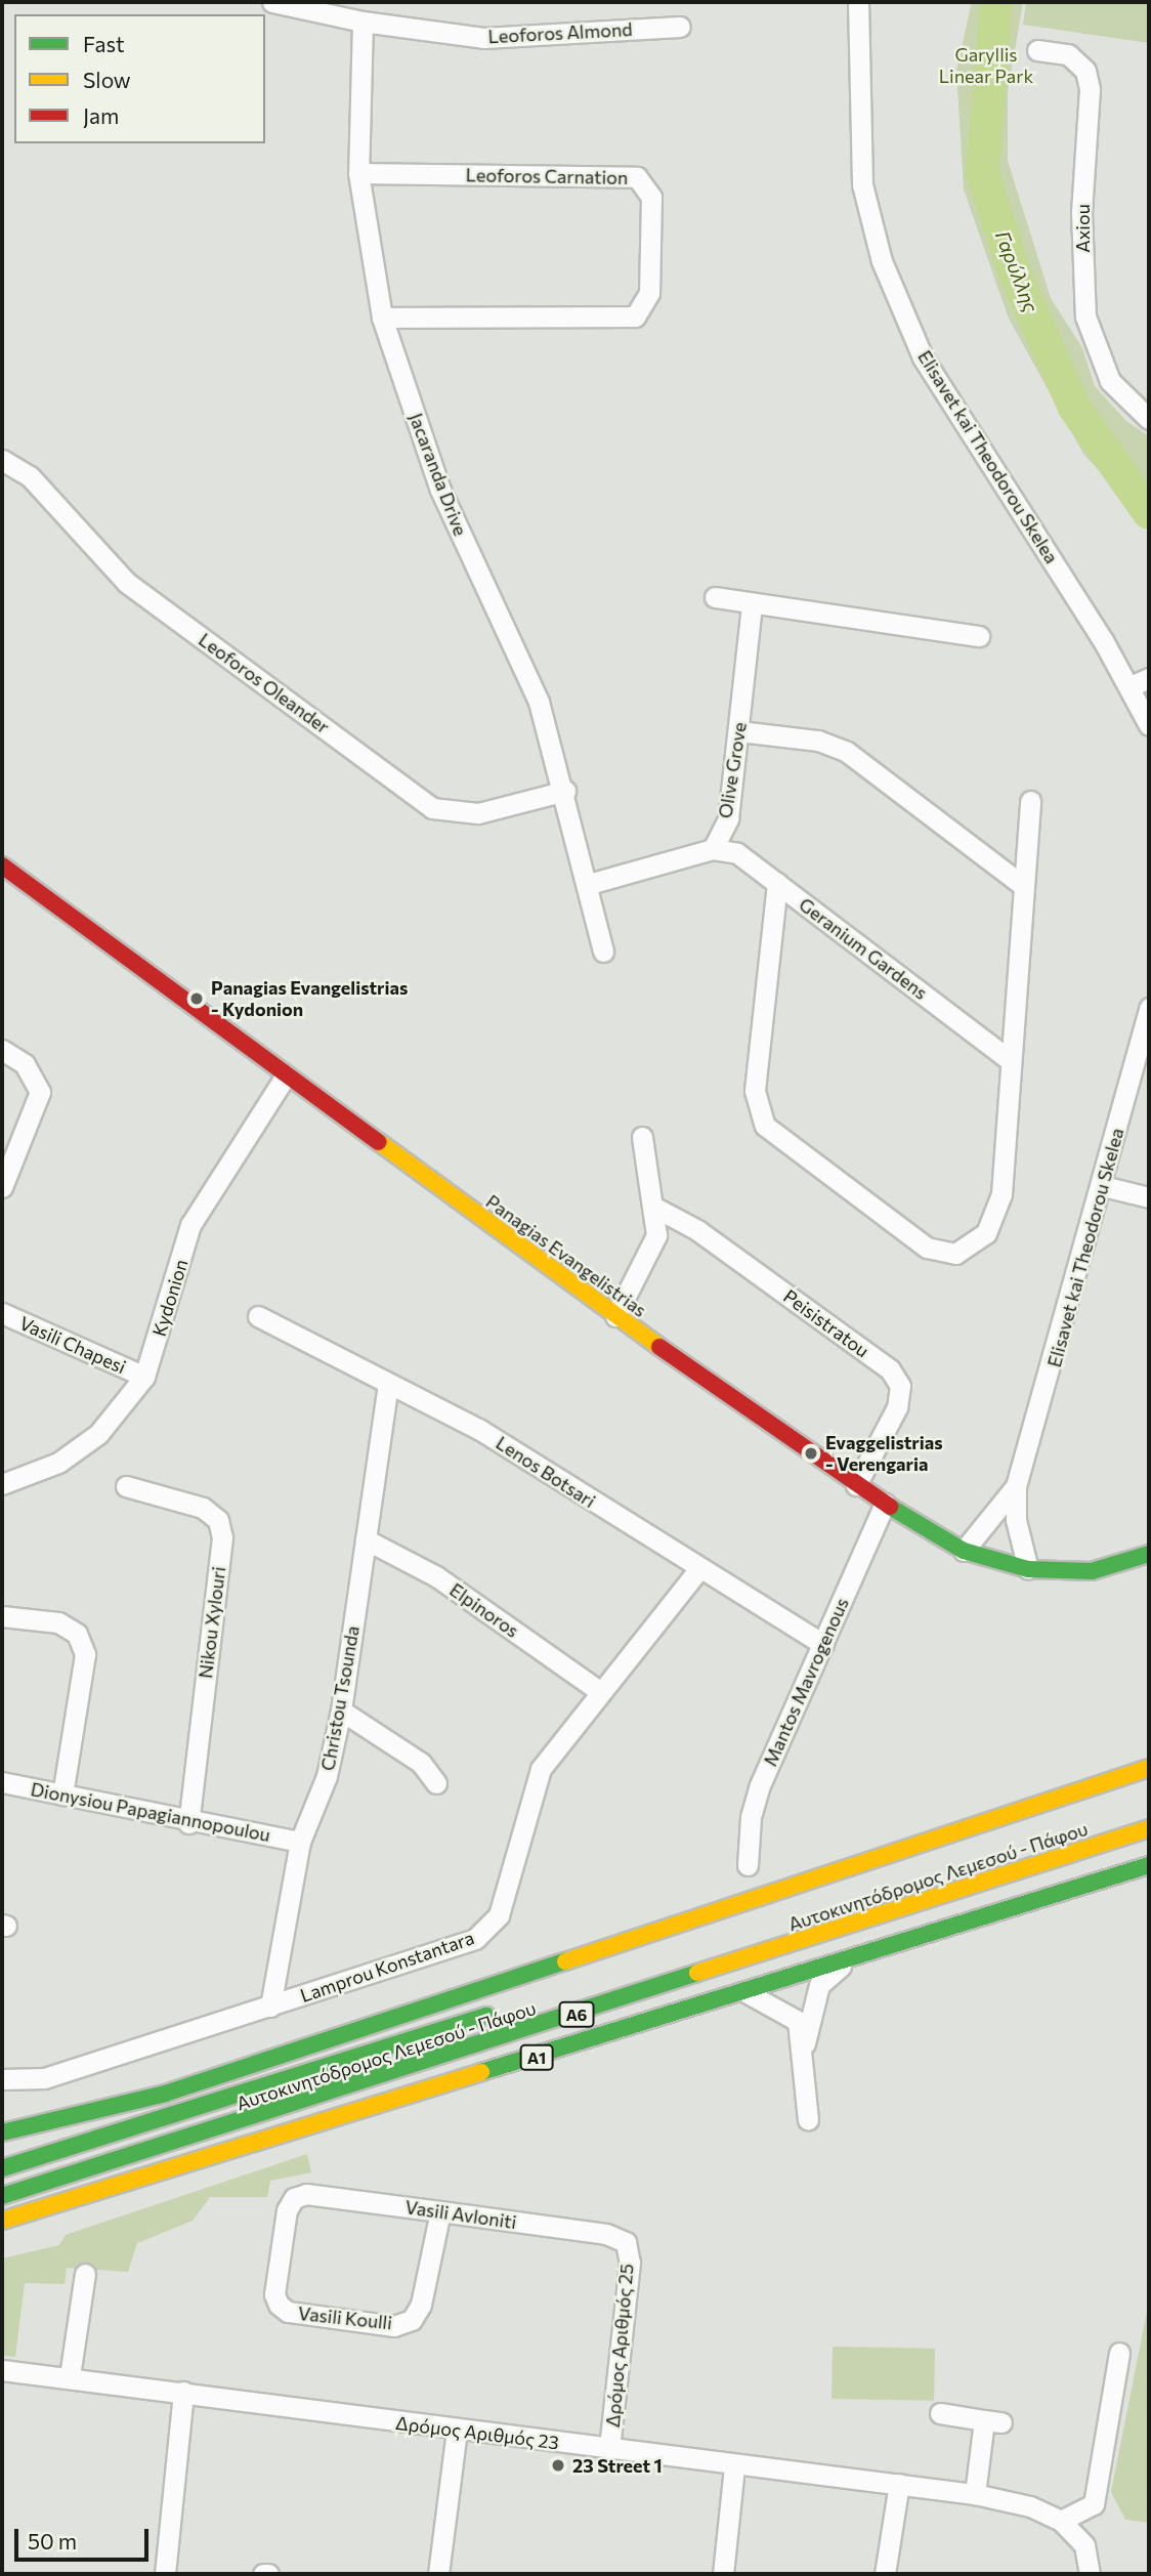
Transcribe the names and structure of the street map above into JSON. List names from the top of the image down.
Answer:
{
  "streets": {
    "main road": [
      "Panagias Evangelistrias",
      "Αυτοκινητόδρομος Λεμεσού - Πάφου",
      "A6",
      "A1"
    ],
    "street": [
      "Leoforos Almond",
      "Leoforos Carnation",
      "Axiou",
      "Elisavet kai Theodorou Skelea",
      "Jacaranda Drive",
      "Leoforos Oleander",
      "Olive Grove",
      "Geranium Gardens",
      "Kydonion",
      "Peisistratou",
      "Vasili Chapesi",
      "Lenos Botsari",
      "Elpinoros",
      "Nikou Xylouri",
      "Mantos Mavrogenous",
      "Christou Tsounda",
      "Dionysiou Papagiannopoulou",
      "Lamprou Konstantara",
      "Vasili Avloniti",
      "Vasili Koulli",
      "Δρόμος Αριθμός 25",
      "Δρόμος Αριθμός 23"
    ]
  },
  "crossings": [
    ["Leoforos Almond", "Jacaranda Drive"],
    ["Leoforos Carnation", "Jacaranda Drive"],
    ["Elisavet kai Theodorou Skelea", "Panagias Evangelistrias"],
    ["Jacaranda Drive", "Leoforos Oleander"],
    ["Olive Grove", "Geranium Gardens"],
    ["Panagias Evangelistrias", "Kydonion"],
    ["Panagias Evangelistrias", "Peisistratou"],
    ["Panagias Evangelistrias", "Mantos Mavrogenous"],
    ["Kydonion", "Vasili Chapesi"],
    ["Lenos Botsari", "Mantos Mavrogenous"],
    ["Lenos Botsari", "Christou Tsounda"],
    ["Lenos Botsari", "Lamprou Konstantara"],
    ["Elpinoros", "Christou Tsounda"],
    ["Elpinoros", "Lamprou Konstantara"],
    ["Nikou Xylouri", "Dionysiou Papagiannopoulou"],
    ["Christou Tsounda", "Dionysiou Papagiannopoulou"],
    ["Christou Tsounda", "Lamprou Konstantara"],
    ["Vasili Avloniti", "Vasili Koulli"],
    ["Vasili Avloniti", "Δρόμος Αριθμός 25"],
    ["Δρόμος Αριθμός 25", "Δρόμος Αριθμός 23"]
  ],
  "water": ["Γαρύλλης"],
  "parks": ["Garyllis Linear Park"],
  "places": ["Panagias Evangelistrias - Kydonion", "Evaggelistrias - Verengaria", "23 Street 1"],
  "legend": ["Fast", "Slow", "Jam"],
  "scale_bar": "50 m"
}
